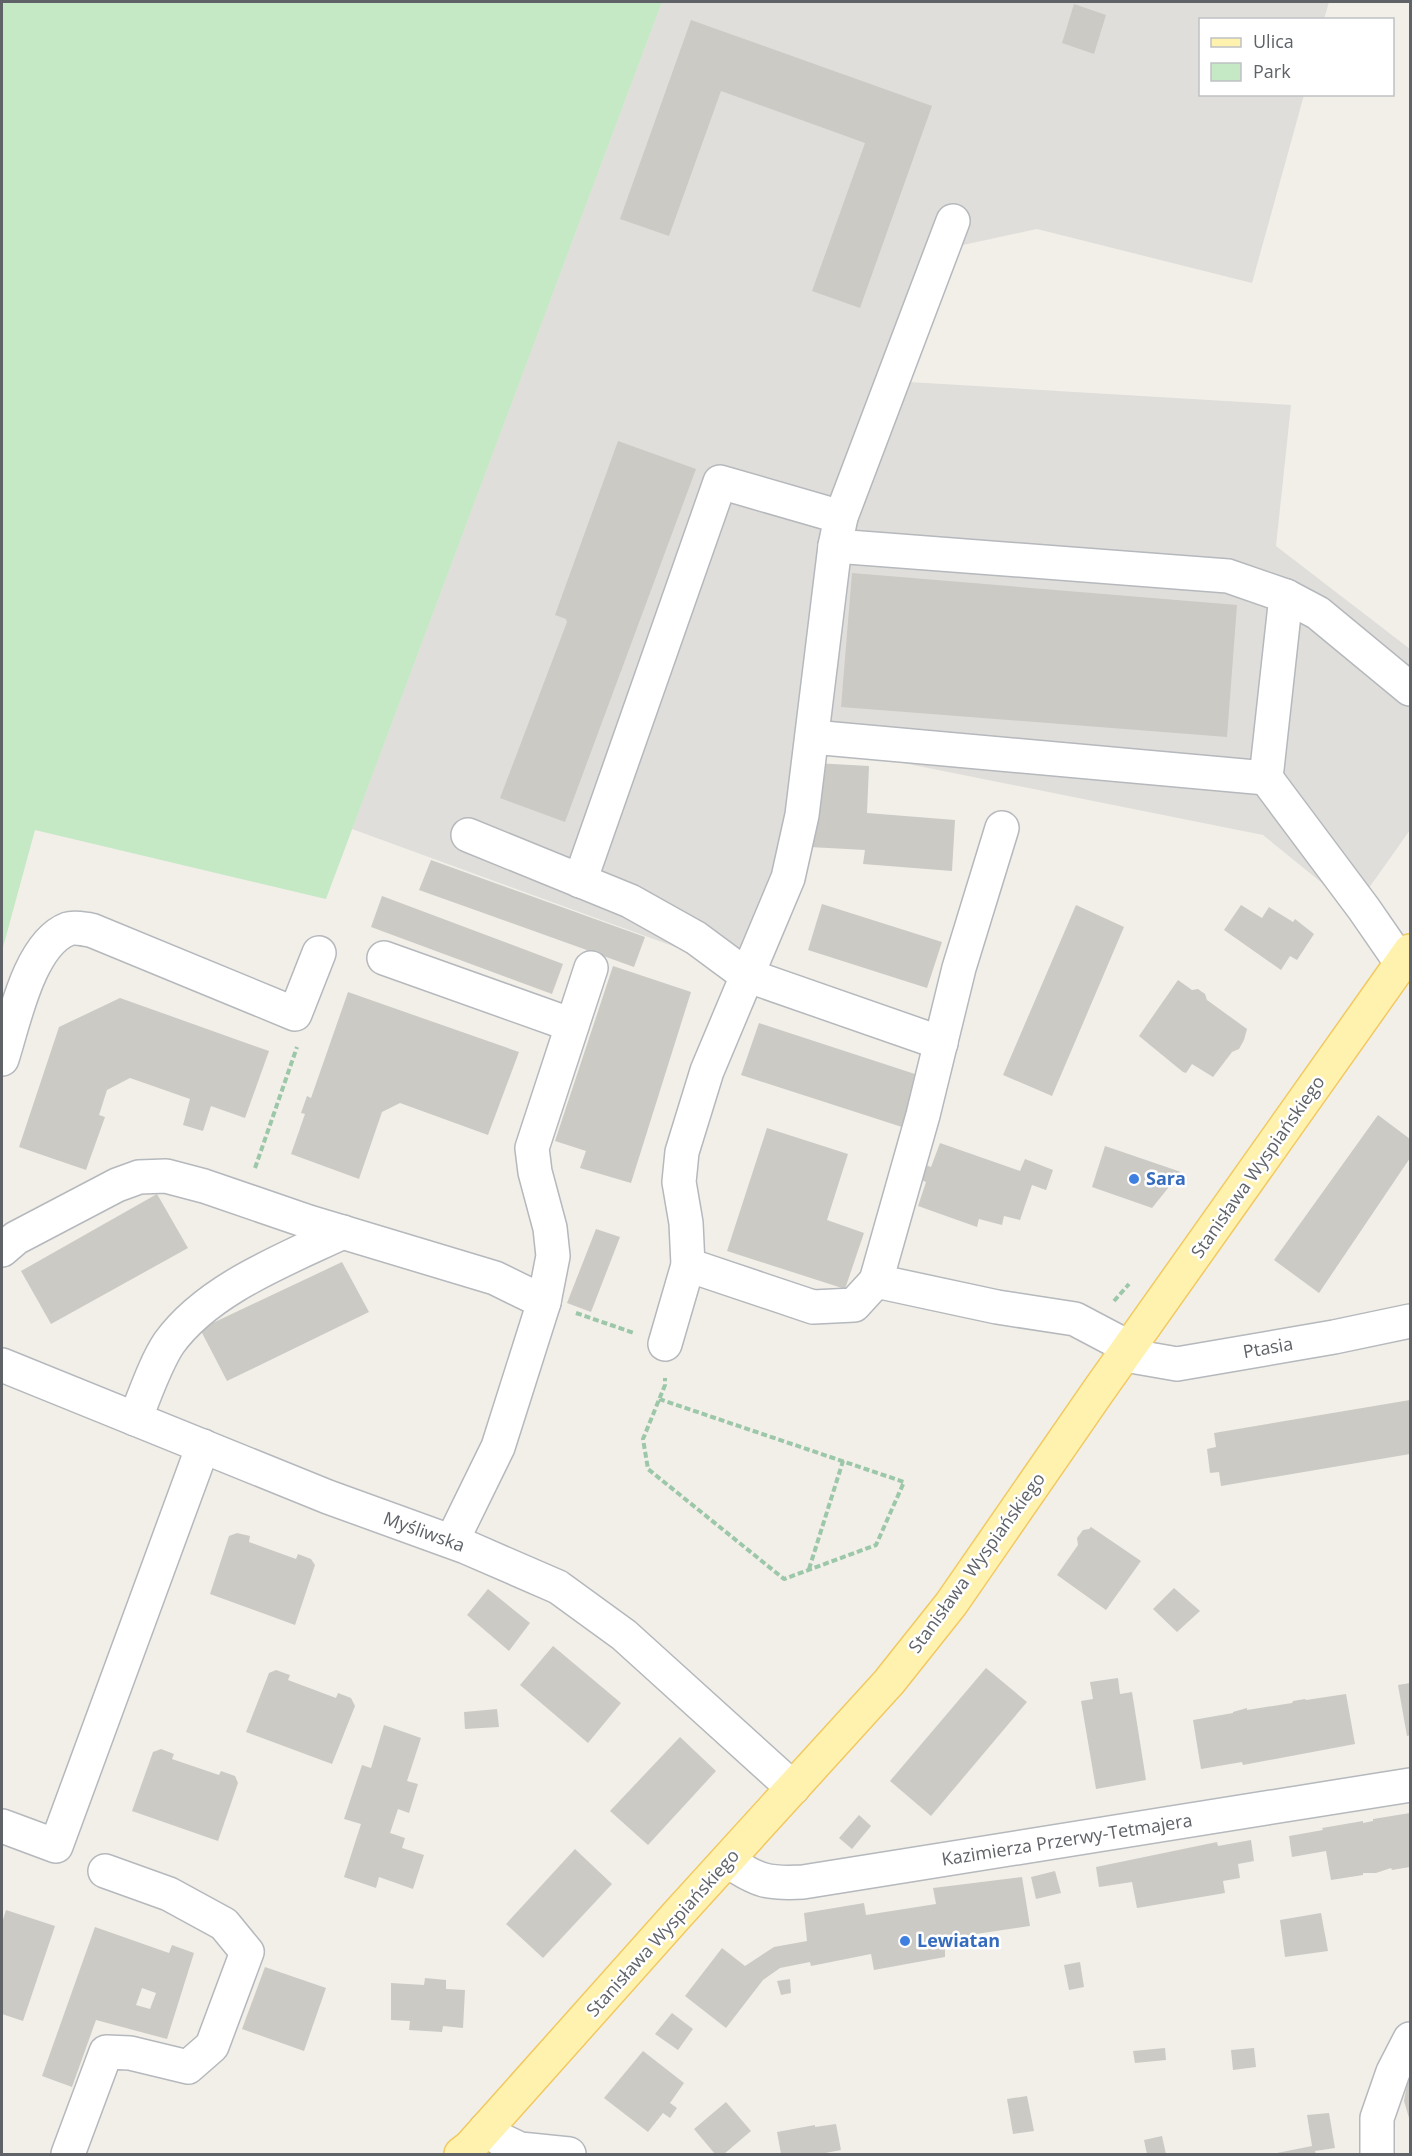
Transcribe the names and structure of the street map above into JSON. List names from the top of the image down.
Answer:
{
  "streets": {
    "main road": ["Stanisława Wyspiańskiego"],
    "street": ["Ptasia", "Myśliwska", "Kazimierza Przerwy-Tetmajera"]
  },
  "crossings": [
    ["Stanisława Wyspiańskiego", "Ptasia"],
    ["Stanisława Wyspiańskiego", "Myśliwska"],
    ["Stanisława Wyspiańskiego", "Kazimierza Przerwy-Tetmajera"]
  ],
  "places": ["Sara", "Lewiatan"],
  "legend": ["Ulica", "Park"]
}
